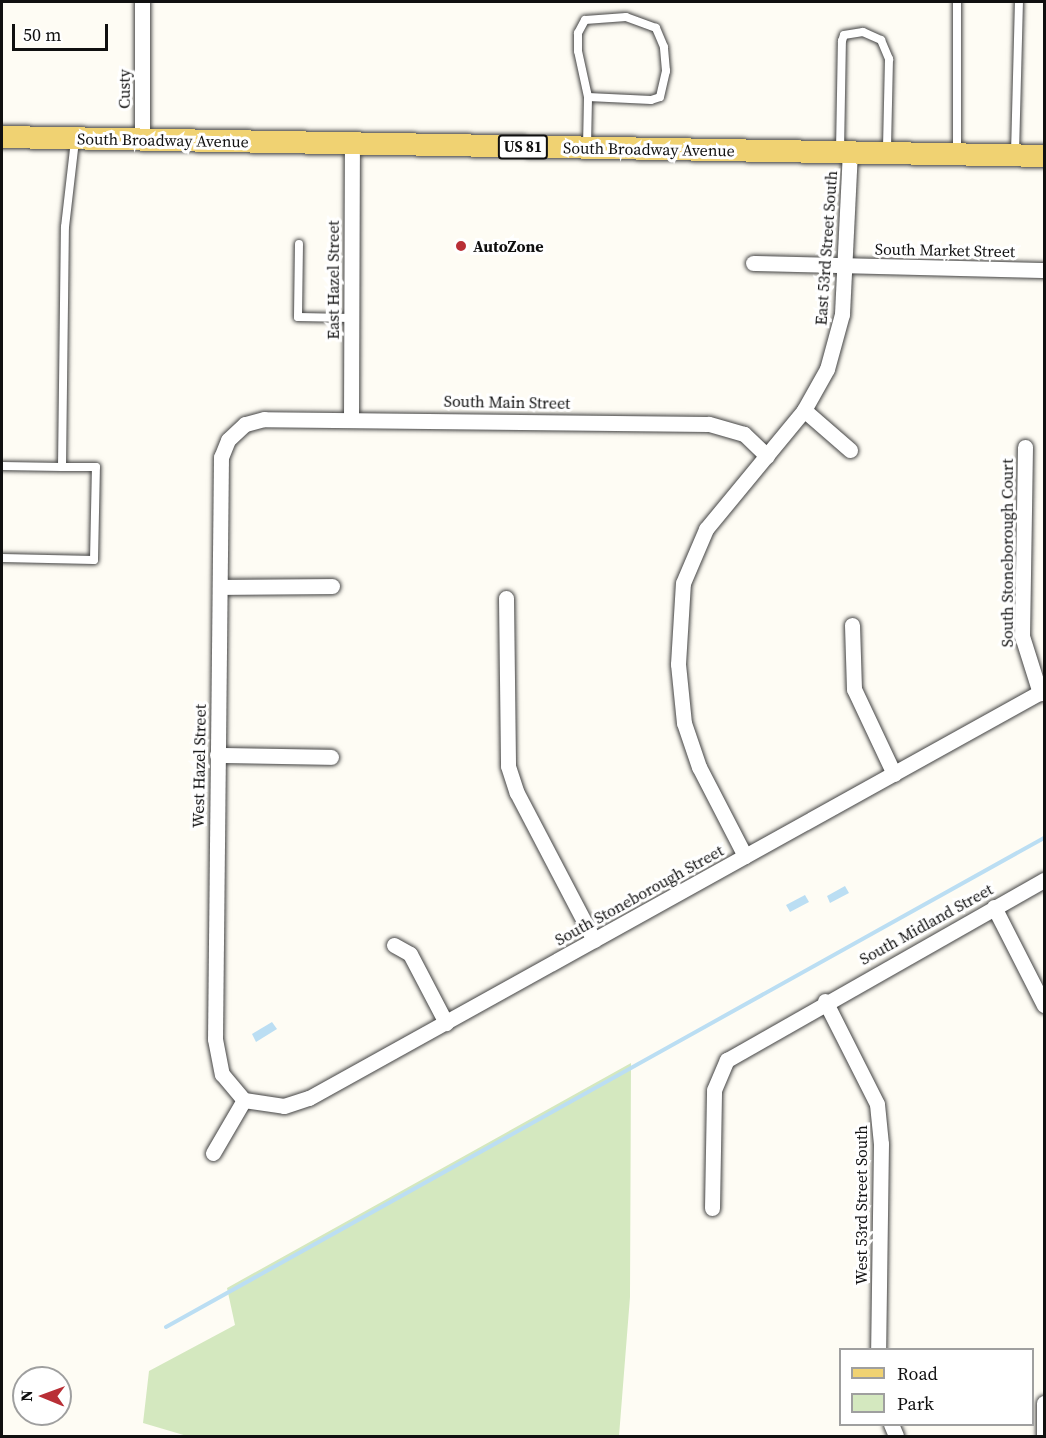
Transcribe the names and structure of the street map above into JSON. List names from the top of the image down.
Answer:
{
  "streets": {
    "main road": ["South Broadway Avenue", "US 81"],
    "street": [
      "Custy",
      "East 53rd Street South",
      "South Market Street",
      "East Hazel Street",
      "South Main Street",
      "South Stoneborough Court",
      "West Hazel Street",
      "South Stoneborough Street",
      "South Midland Street",
      "West 53rd Street South"
    ]
  },
  "crossings": [
    ["Custy", "South Broadway Avenue"],
    ["South Broadway Avenue", "East 53rd Street South"],
    ["South Broadway Avenue", "East Hazel Street"],
    ["East 53rd Street South", "South Market Street"],
    ["East Hazel Street", "South Main Street"],
    ["South Main Street", "West Hazel Street"],
    ["South Stoneborough Court", "South Stoneborough Street"],
    ["West Hazel Street", "South Stoneborough Street"],
    ["South Midland Street", "West 53rd Street South"]
  ],
  "places": ["AutoZone"],
  "legend": ["Road", "Park"],
  "scale_bar": "50 m",
  "north": "left"
}
